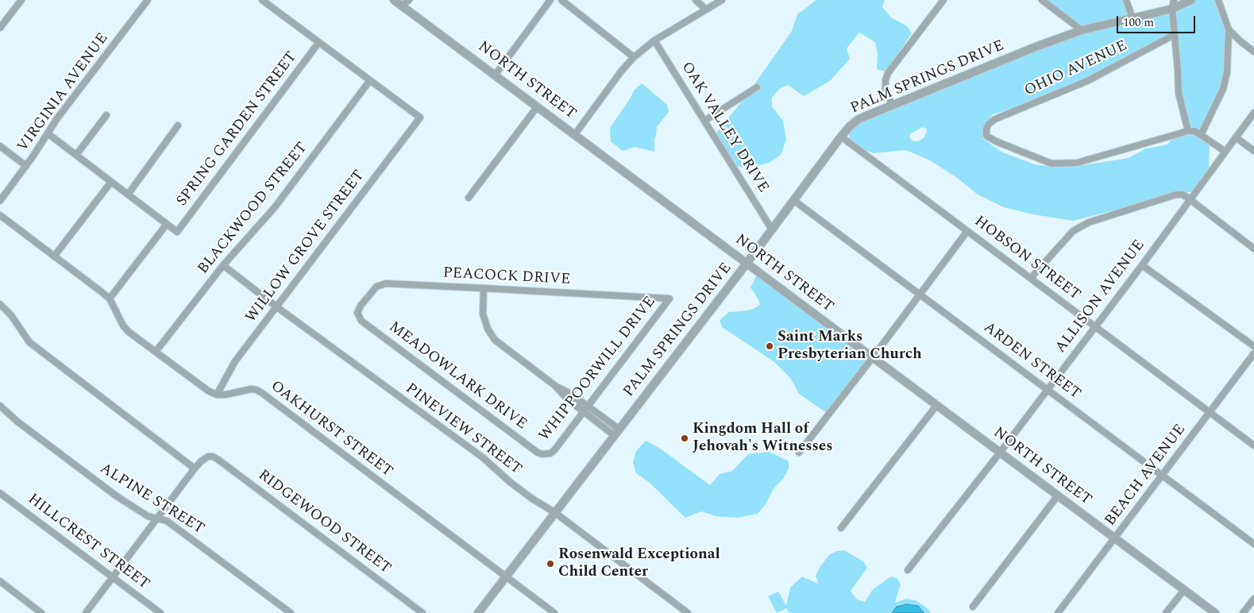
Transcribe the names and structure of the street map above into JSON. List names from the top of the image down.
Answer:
{
  "streets": {
    "street": [
      "OHIO AVENUE",
      "PALM SPRINGS DRIVE",
      "NORTH STREET",
      "VIRGINIA AVENUE",
      "OAK VALLEY DRIVE",
      "SPRING GARDEN STREET",
      "BLACKWOOD STREET",
      "WILLOW GROVE STREET",
      "HOBSON STREET",
      "PEACOCK DRIVE",
      "ALLISON AVENUE",
      "ARDEN STREET",
      "WHIPPOORWILL DRIVE",
      "MEADOWLARK DRIVE",
      "OAKHURST STREET",
      "PINEVIEW STREET",
      "BEACH AVENUE",
      "ALPINE STREET",
      "RIDGEWOOD STREET",
      "HILLCREST STREET"
    ]
  },
  "crossings": [
    ["PALM SPRINGS DRIVE", "NORTH STREET"],
    ["PALM SPRINGS DRIVE", "OAK VALLEY DRIVE"],
    ["PALM SPRINGS DRIVE", "HOBSON STREET"],
    ["PALM SPRINGS DRIVE", "ARDEN STREET"],
    ["PALM SPRINGS DRIVE", "OAKHURST STREET"],
    ["PALM SPRINGS DRIVE", "PINEVIEW STREET"],
    ["NORTH STREET", "ALLISON AVENUE"],
    ["NORTH STREET", "BEACH AVENUE"],
    ["BLACKWOOD STREET", "WILLOW GROVE STREET"],
    ["BLACKWOOD STREET", "PINEVIEW STREET"],
    ["WILLOW GROVE STREET", "OAKHURST STREET"],
    ["WILLOW GROVE STREET", "PINEVIEW STREET"],
    ["HOBSON STREET", "ALLISON AVENUE"],
    ["HOBSON STREET", "BEACH AVENUE"],
    ["PEACOCK DRIVE", "WHIPPOORWILL DRIVE"],
    ["PEACOCK DRIVE", "MEADOWLARK DRIVE"],
    ["ALLISON AVENUE", "ARDEN STREET"],
    ["ARDEN STREET", "BEACH AVENUE"],
    ["WHIPPOORWILL DRIVE", "MEADOWLARK DRIVE"]
  ],
  "places": ["Saint Marks Presbyterian Church", "Kingdom Hall of Jehovah's Witnesses", "Rosenwald Exceptional Child Center"],
  "scale_bar": "100 m"
}
